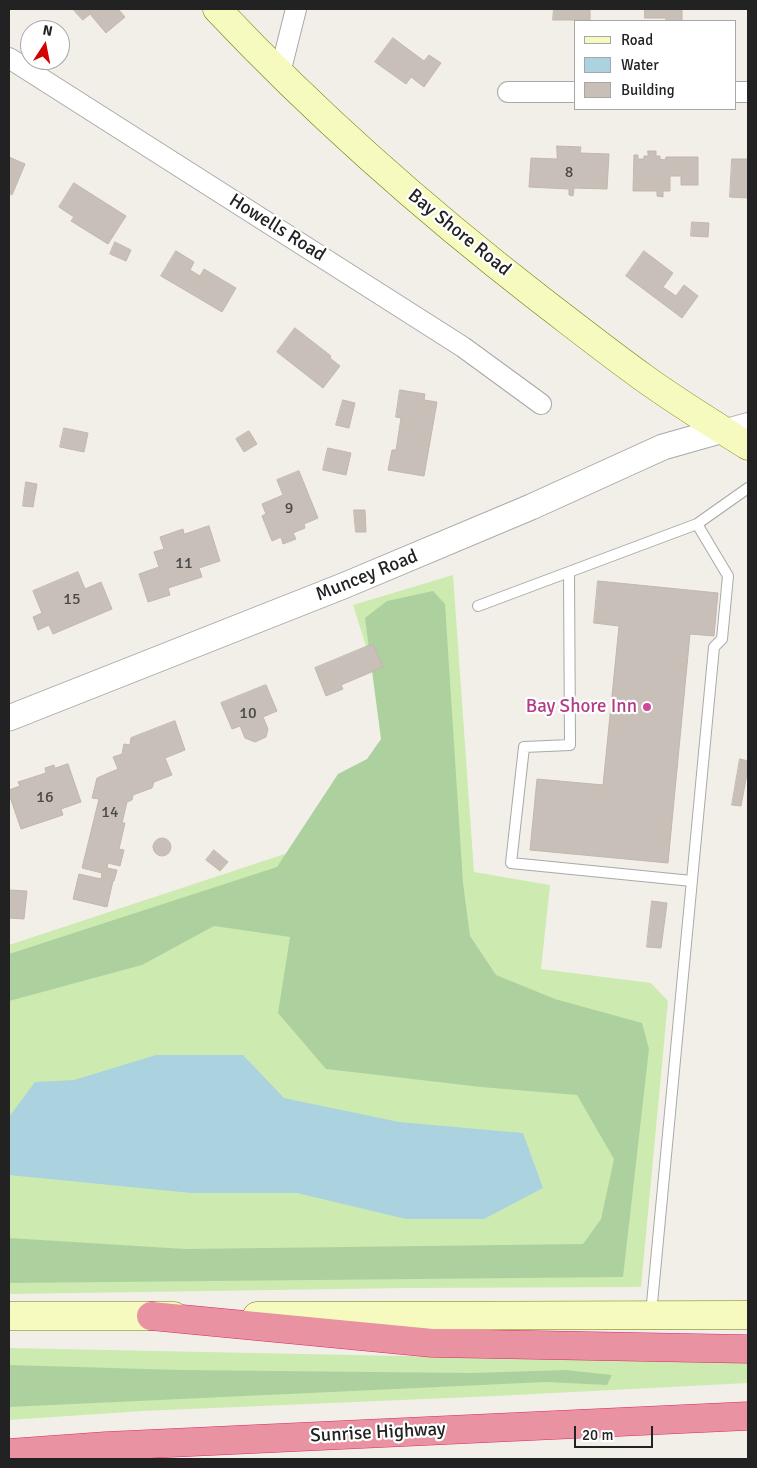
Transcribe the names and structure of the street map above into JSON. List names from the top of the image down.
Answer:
{
  "streets": {
    "highway": ["Sunrise Highway"],
    "main road": ["Bay Shore Road"],
    "street": ["Howells Road", "Muncey Road"]
  },
  "crossings": [
    ["Bay Shore Road", "Muncey Road"]
  ],
  "places": ["Bay Shore Inn"],
  "house_numbers": [
    "8",
    "9",
    "11",
    "15",
    "10",
    "16",
    "14"
  ],
  "legend": ["Road", "Water", "Building"],
  "scale_bar": "20 m",
  "north": "top"
}
